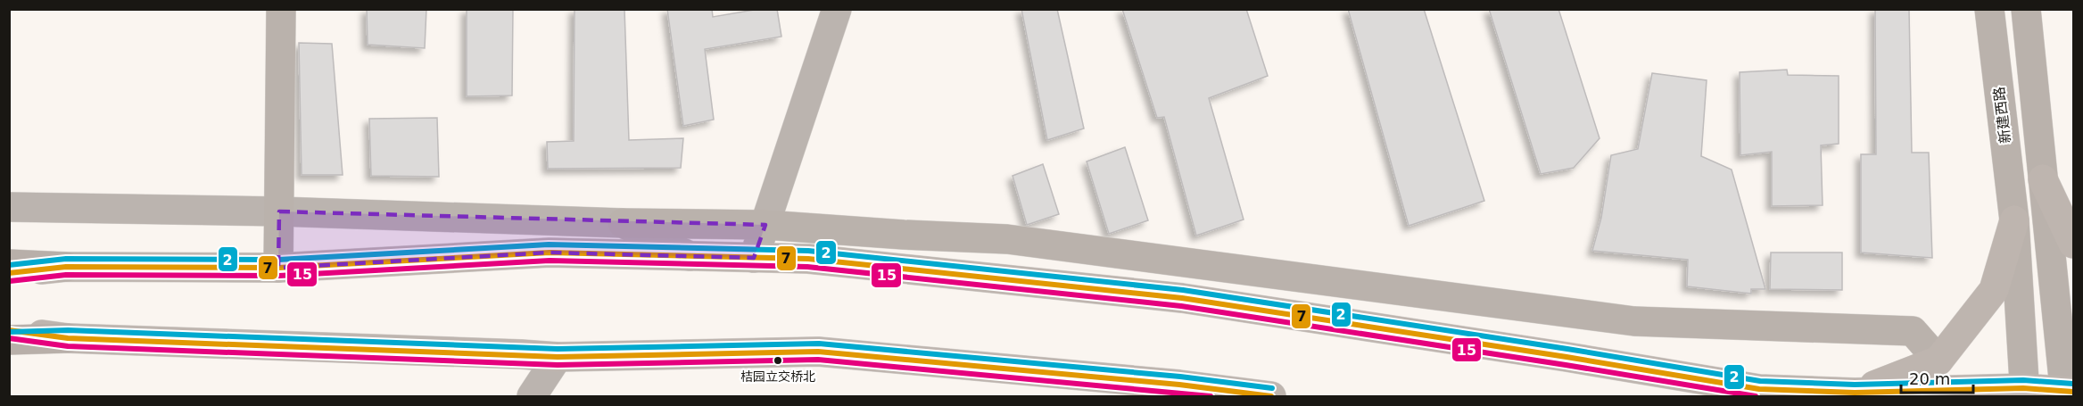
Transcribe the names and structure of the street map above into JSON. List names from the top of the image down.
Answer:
{
  "streets": {
    "street": ["新建西路"]
  },
  "places": ["桔园立交桥北"],
  "lines": ["transit line 2", "transit line 7", "transit line 15"],
  "scale_bar": "20 m"
}
